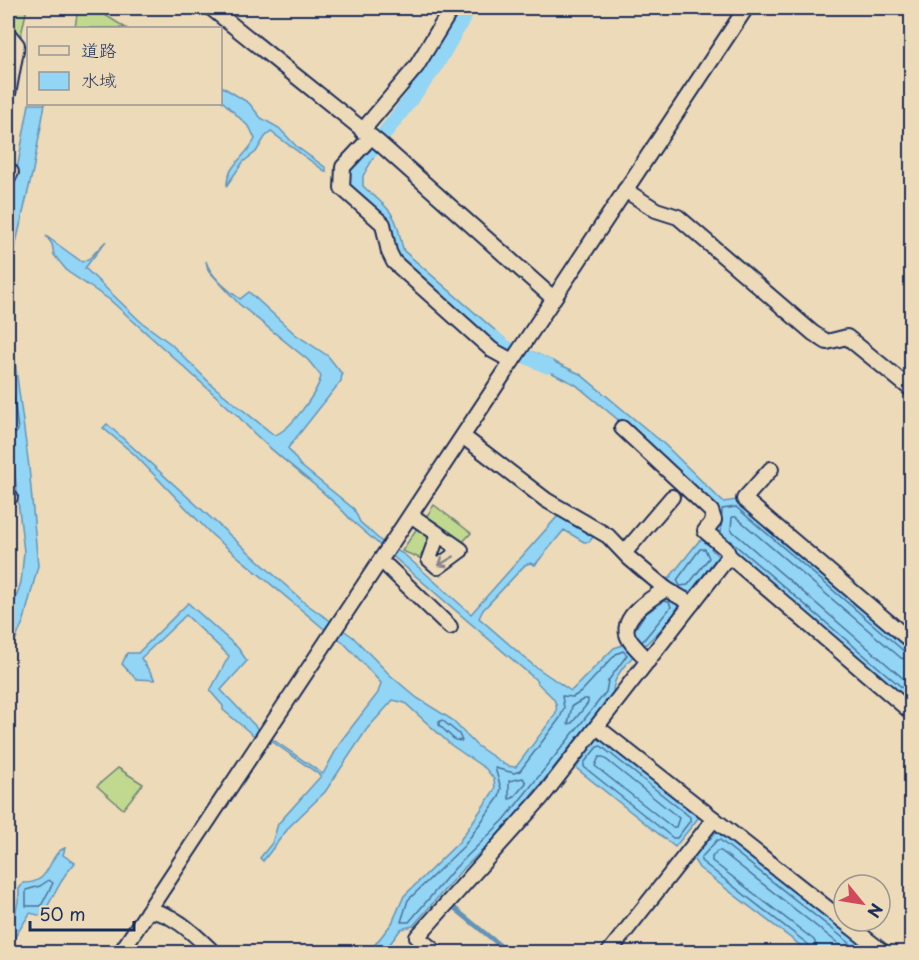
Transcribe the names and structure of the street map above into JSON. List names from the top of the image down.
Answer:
{
  "legend": ["道路", "水域"],
  "scale_bar": "50 m",
  "north": "bottom right"
}
